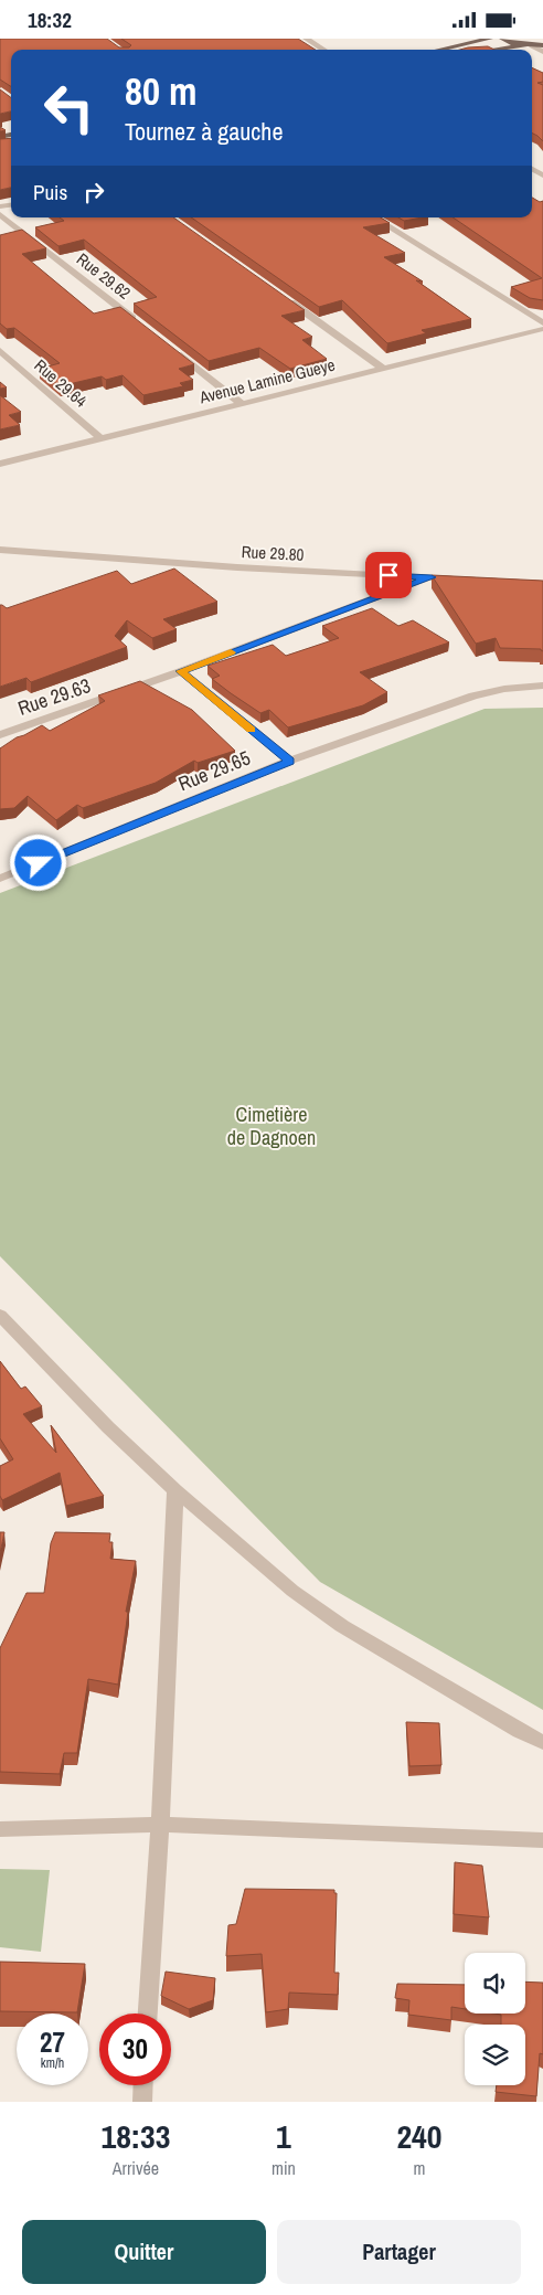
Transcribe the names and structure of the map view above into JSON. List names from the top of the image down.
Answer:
{
  "streets": {
    "street": [
      "Rue 29.62",
      "Avenue Lamine Gueye",
      "Rue 29.64",
      "Rue 29.80",
      "Rue 29.63",
      "Rue 29.65"
    ]
  },
  "crossings": [
    ["Avenue Lamine Gueye", "Rue 29.64"],
    ["Rue 29.80", "Rue 29.63"]
  ],
  "parks": ["Cimetière de Dagnoen"],
  "page": {
    "status": "18:32",
    "turn": ["80 m", "Tournez à gauche"],
    "then": "Puis",
    "speed": "27 km/h",
    "limit": "30",
    "eta": [
      "18:33",
      "Arrivée",
      "1",
      "min",
      "240",
      "m"
    ],
    "buttons": ["Quitter", "Partager"]
  }
}
